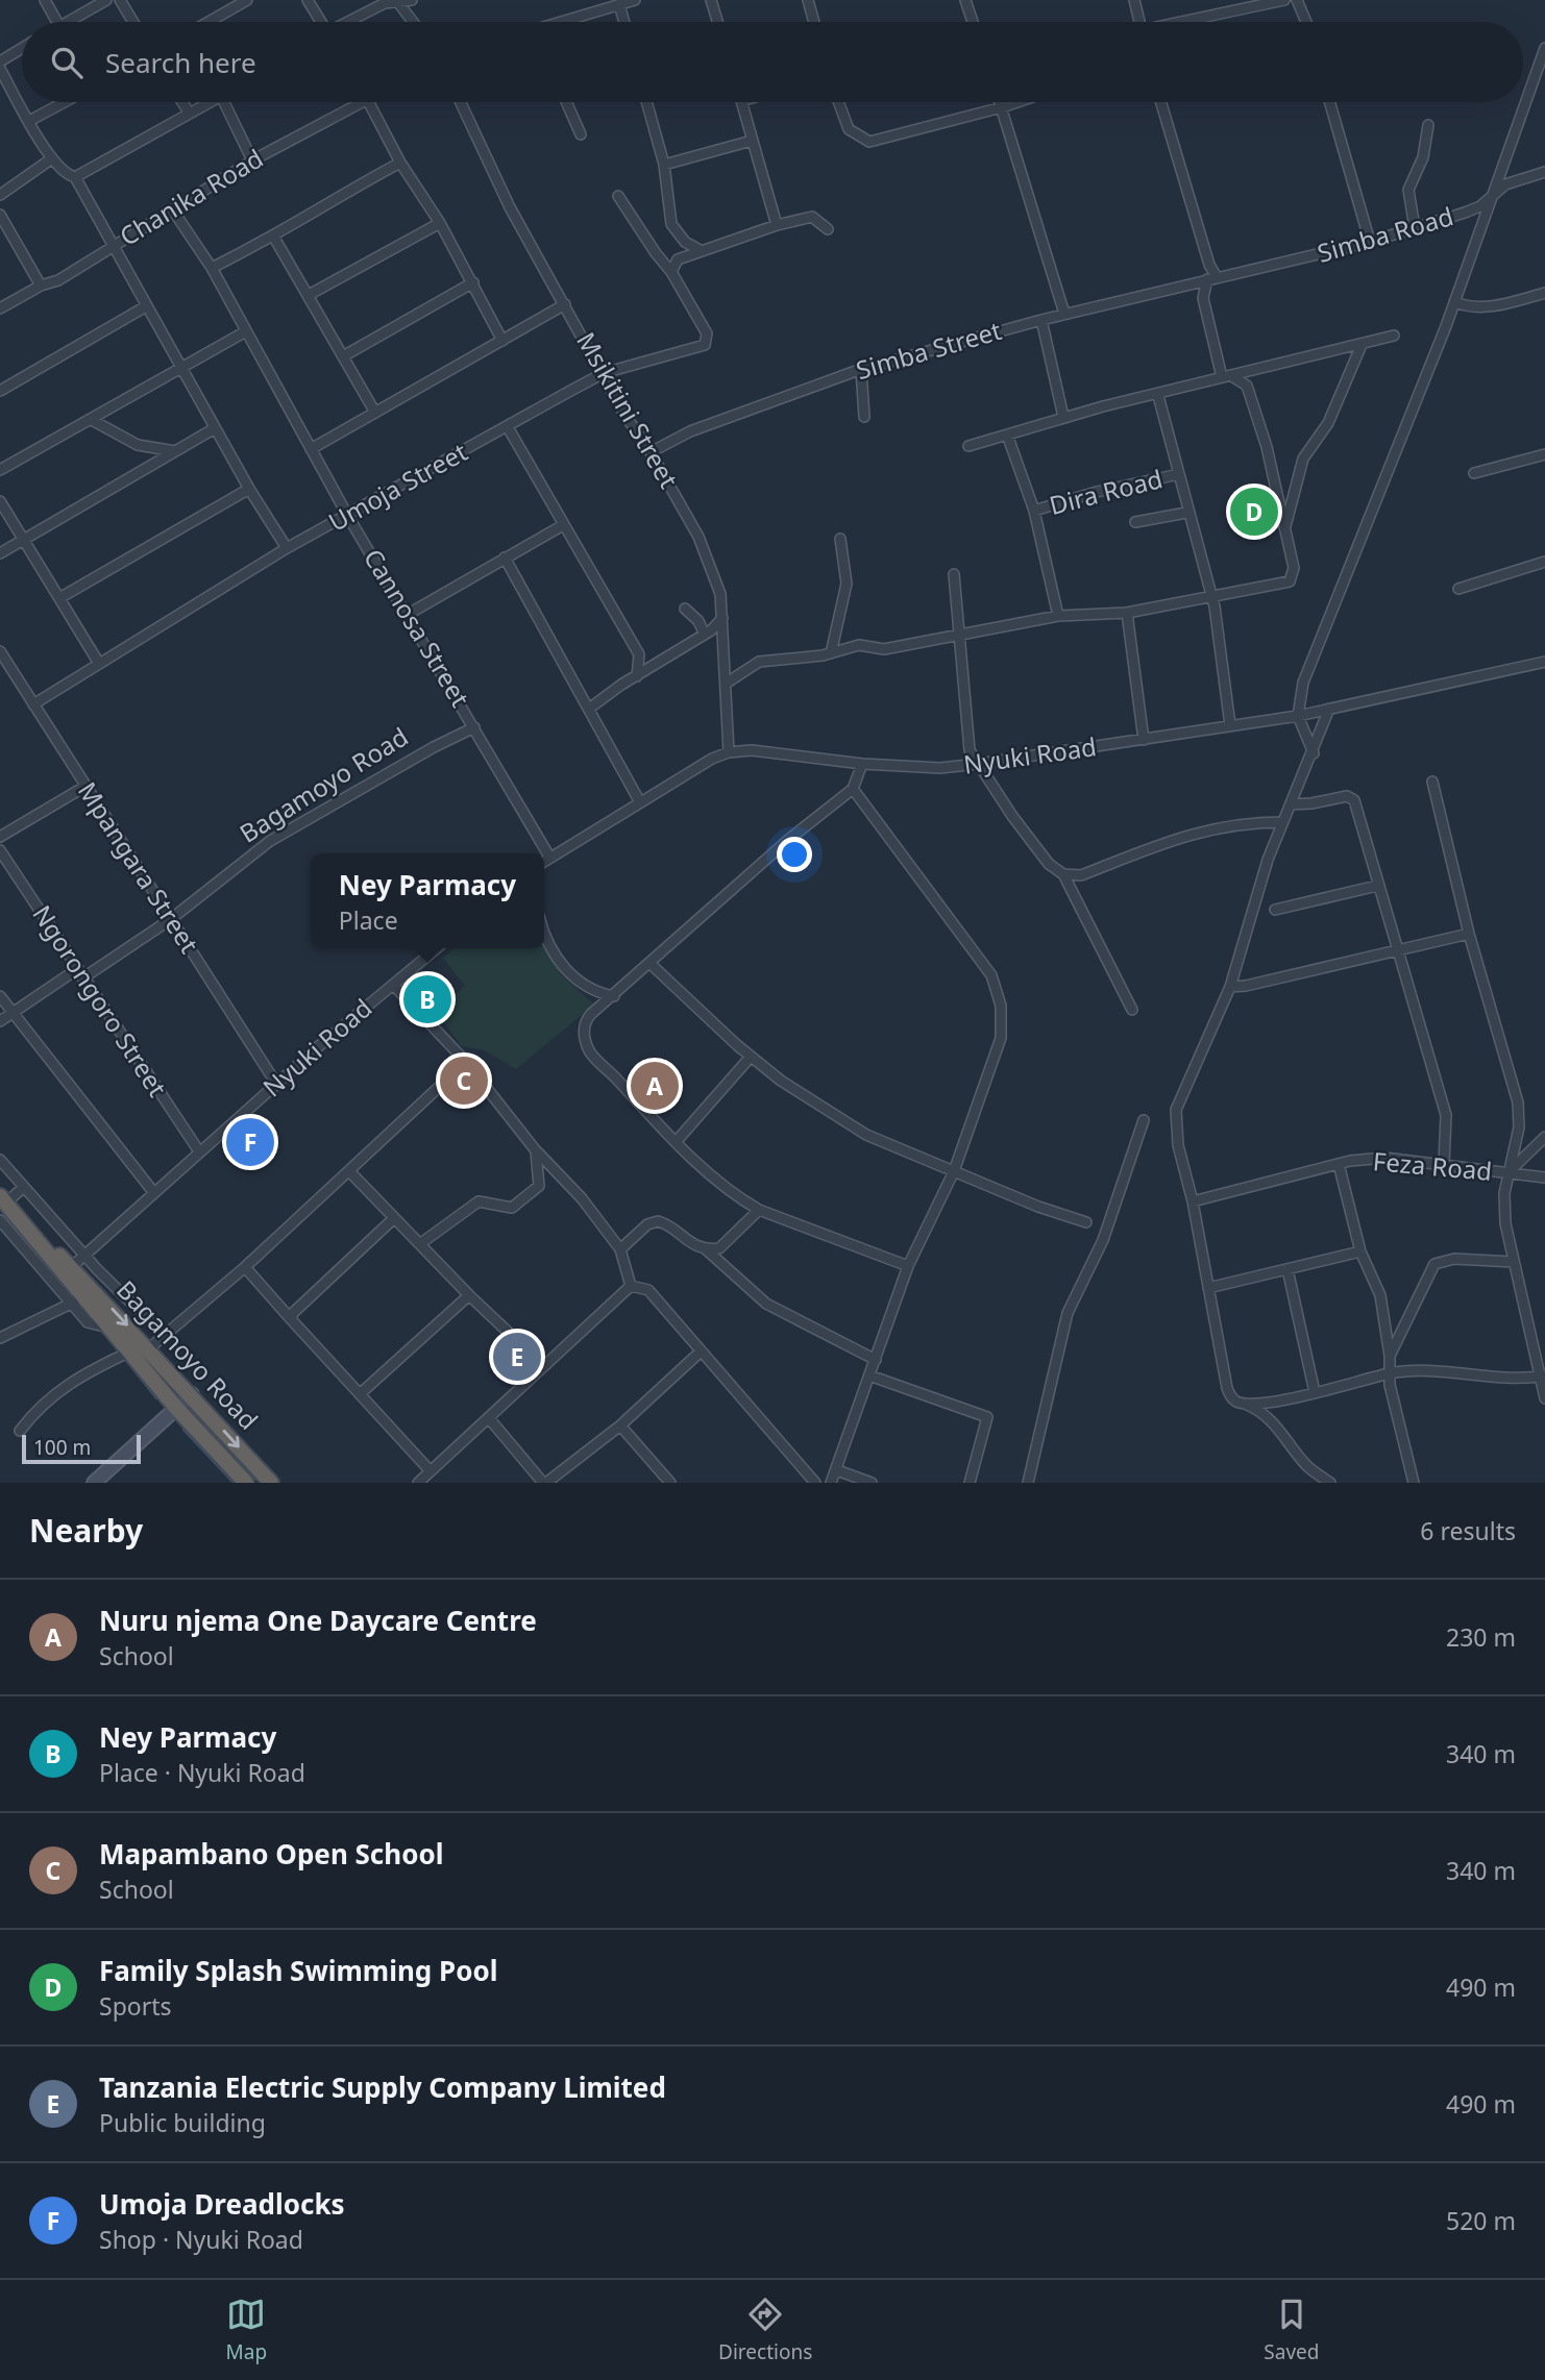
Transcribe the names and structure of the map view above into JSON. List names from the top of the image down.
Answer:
{
  "streets": {
    "highway": ["Bagamoyo Road"],
    "street": [
      "Chanika Road",
      "Simba Road",
      "Simba Street",
      "Msikitini Street",
      "Umoja Street",
      "Dira Road",
      "Cannosa Street",
      "Nyuki Road",
      "Mpangara Street",
      "Ngorongoro Street",
      "Feza Road"
    ]
  },
  "crossings": [
    ["Chanika Road", "Cannosa Street"],
    ["Simba Road", "Simba Street"],
    ["Simba Street", "Msikitini Street"],
    ["Msikitini Street", "Umoja Street"],
    ["Msikitini Street", "Nyuki Road"],
    ["Umoja Street", "Cannosa Street"],
    ["Umoja Street", "Mpangara Street"],
    ["Cannosa Street", "Nyuki Road"],
    ["Cannosa Street", "Bagamoyo Road"],
    ["Nyuki Road", "Bagamoyo Road"],
    ["Nyuki Road", "Mpangara Street"],
    ["Nyuki Road", "Ngorongoro Street"],
    ["Bagamoyo Road", "Mpangara Street"],
    ["Bagamoyo Road", "Ngorongoro Street"]
  ],
  "scale_bar": "100 m",
  "page": {
    "search": "Search here",
    "pins": [
      "D",
      "B",
      "C",
      "A",
      "F",
      "E"
    ],
    "popup": ["Ney Parmacy", "Place"],
    "scale": "100 m",
    "heading": ["Nearby", "6 results"],
    "list": [
      {
        "mark": "A",
        "name": "Nuru njema One Daycare Centre",
        "note": "School",
        "value": "230 m"
      },
      {
        "mark": "B",
        "name": "Ney Parmacy",
        "note": "Place · Nyuki Road",
        "value": "340 m"
      },
      {
        "mark": "C",
        "name": "Mapambano Open School",
        "note": "School",
        "value": "340 m"
      },
      {
        "mark": "D",
        "name": "Family Splash Swimming Pool",
        "note": "Sports",
        "value": "490 m"
      },
      {
        "mark": "E",
        "name": "Tanzania Electric Supply Company Limited",
        "note": "Public building",
        "value": "490 m"
      },
      {
        "mark": "F",
        "name": "Umoja Dreadlocks",
        "note": "Shop · Nyuki Road",
        "value": "520 m"
      }
    ],
    "nav": ["Map", "Directions", "Saved"]
  }
}
